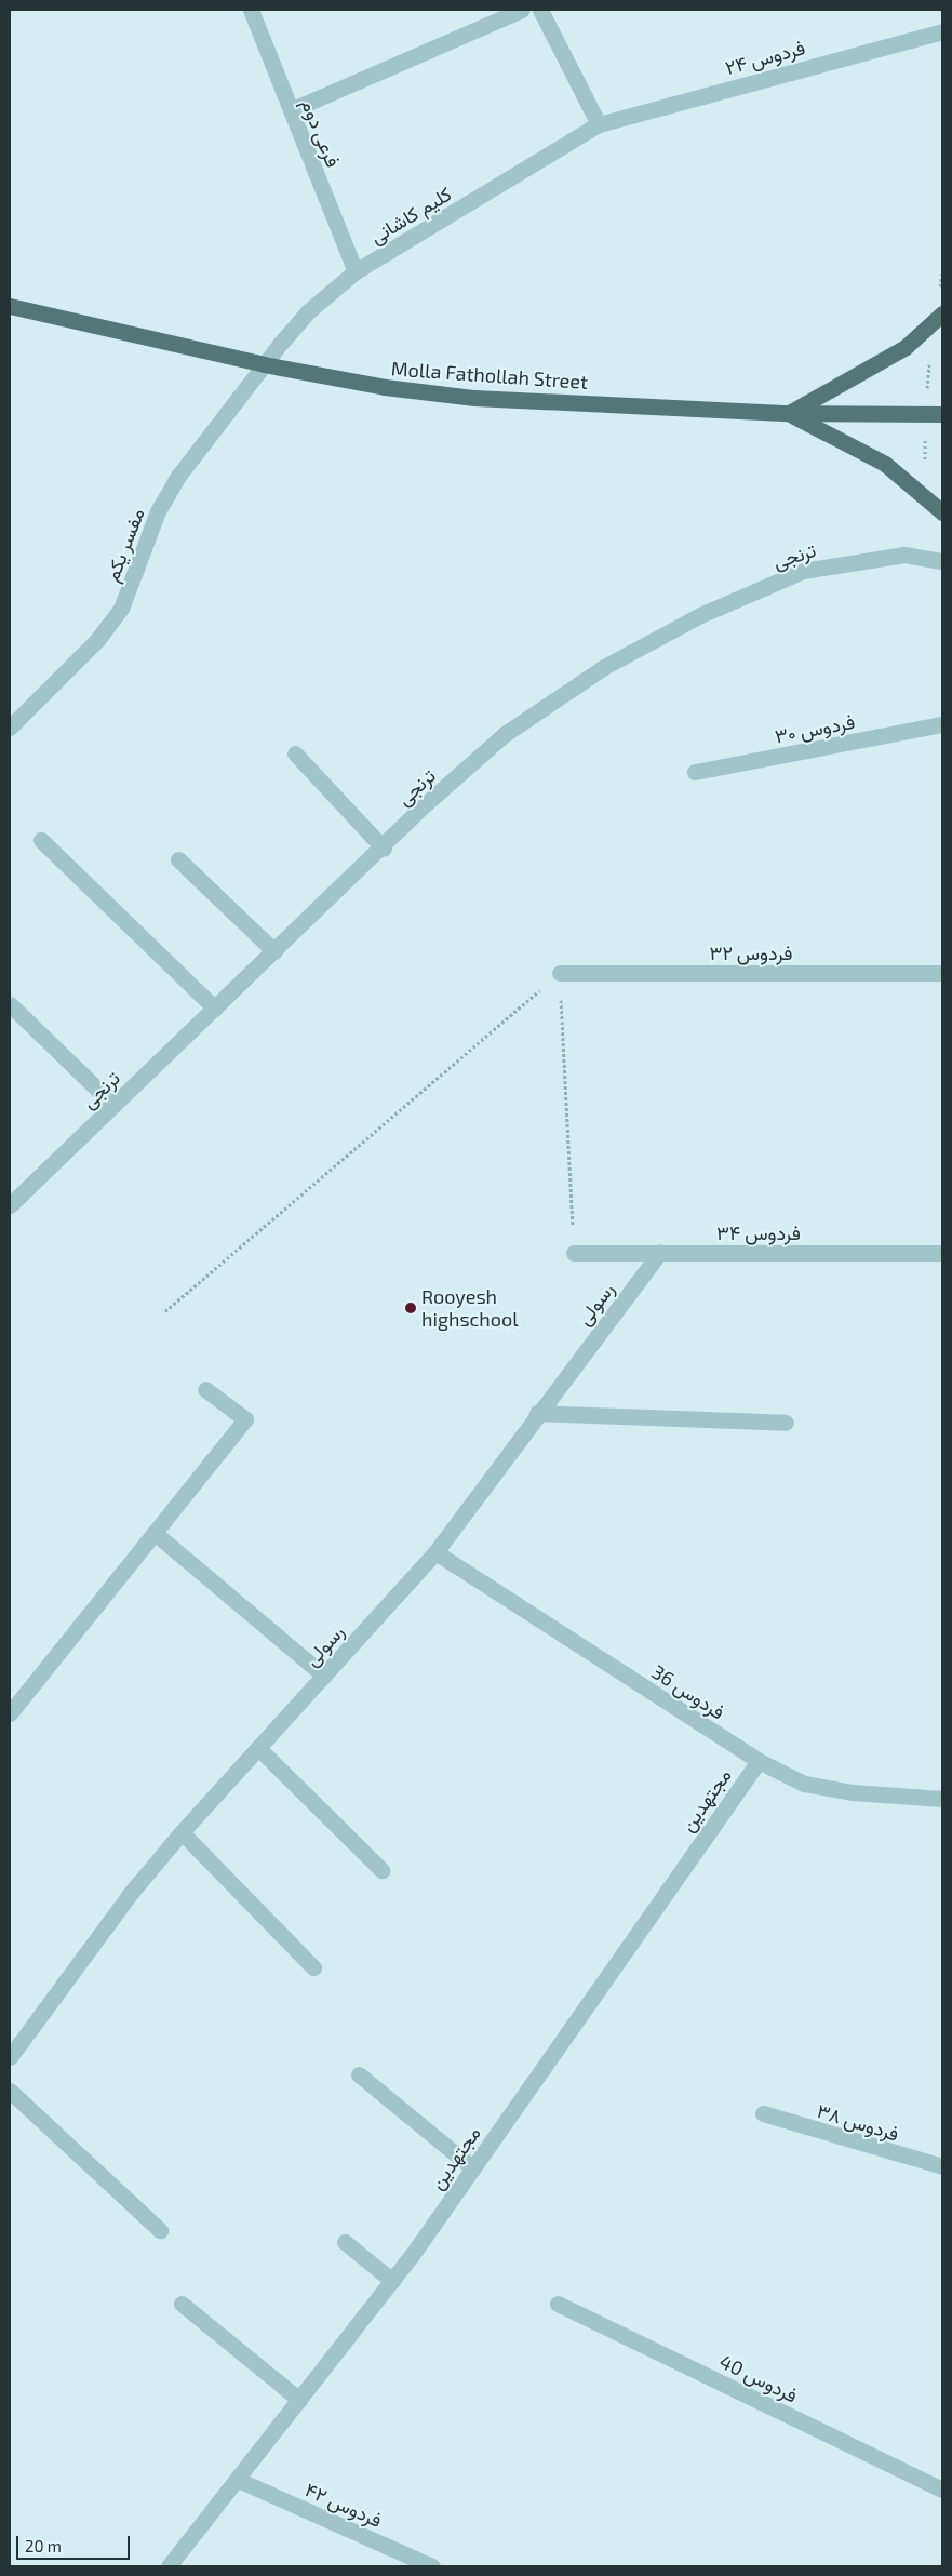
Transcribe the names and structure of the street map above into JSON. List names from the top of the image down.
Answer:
{
  "streets": {
    "main road": ["Molla Fathollah Street"],
    "street": [
      "فردوس ۲۴",
      "فرعی دوم",
      "کلیم کاشانی",
      "مفسر یکم",
      "ترنجی",
      "فردوس ۳۰",
      "فردوس ۳۲",
      "فردوس ۳۴",
      "رسولی",
      "فردوس 36",
      "مجتهدین",
      "فردوس ۳۸",
      "فردوس 40",
      "فردوس ۴۲"
    ]
  },
  "crossings": [
    ["فردوس ۲۴", "کلیم کاشانی"],
    ["فرعی دوم", "کلیم کاشانی"],
    ["کلیم کاشانی", "Molla Fathollah Street"],
    ["کلیم کاشانی", "مفسر یکم"],
    ["Molla Fathollah Street", "مفسر یکم"],
    ["فردوس ۳۴", "رسولی"],
    ["رسولی", "فردوس 36"],
    ["فردوس 36", "مجتهدین"],
    ["مجتهدین", "فردوس ۴۲"]
  ],
  "places": ["Rooyesh highschool"],
  "scale_bar": "20 m"
}
